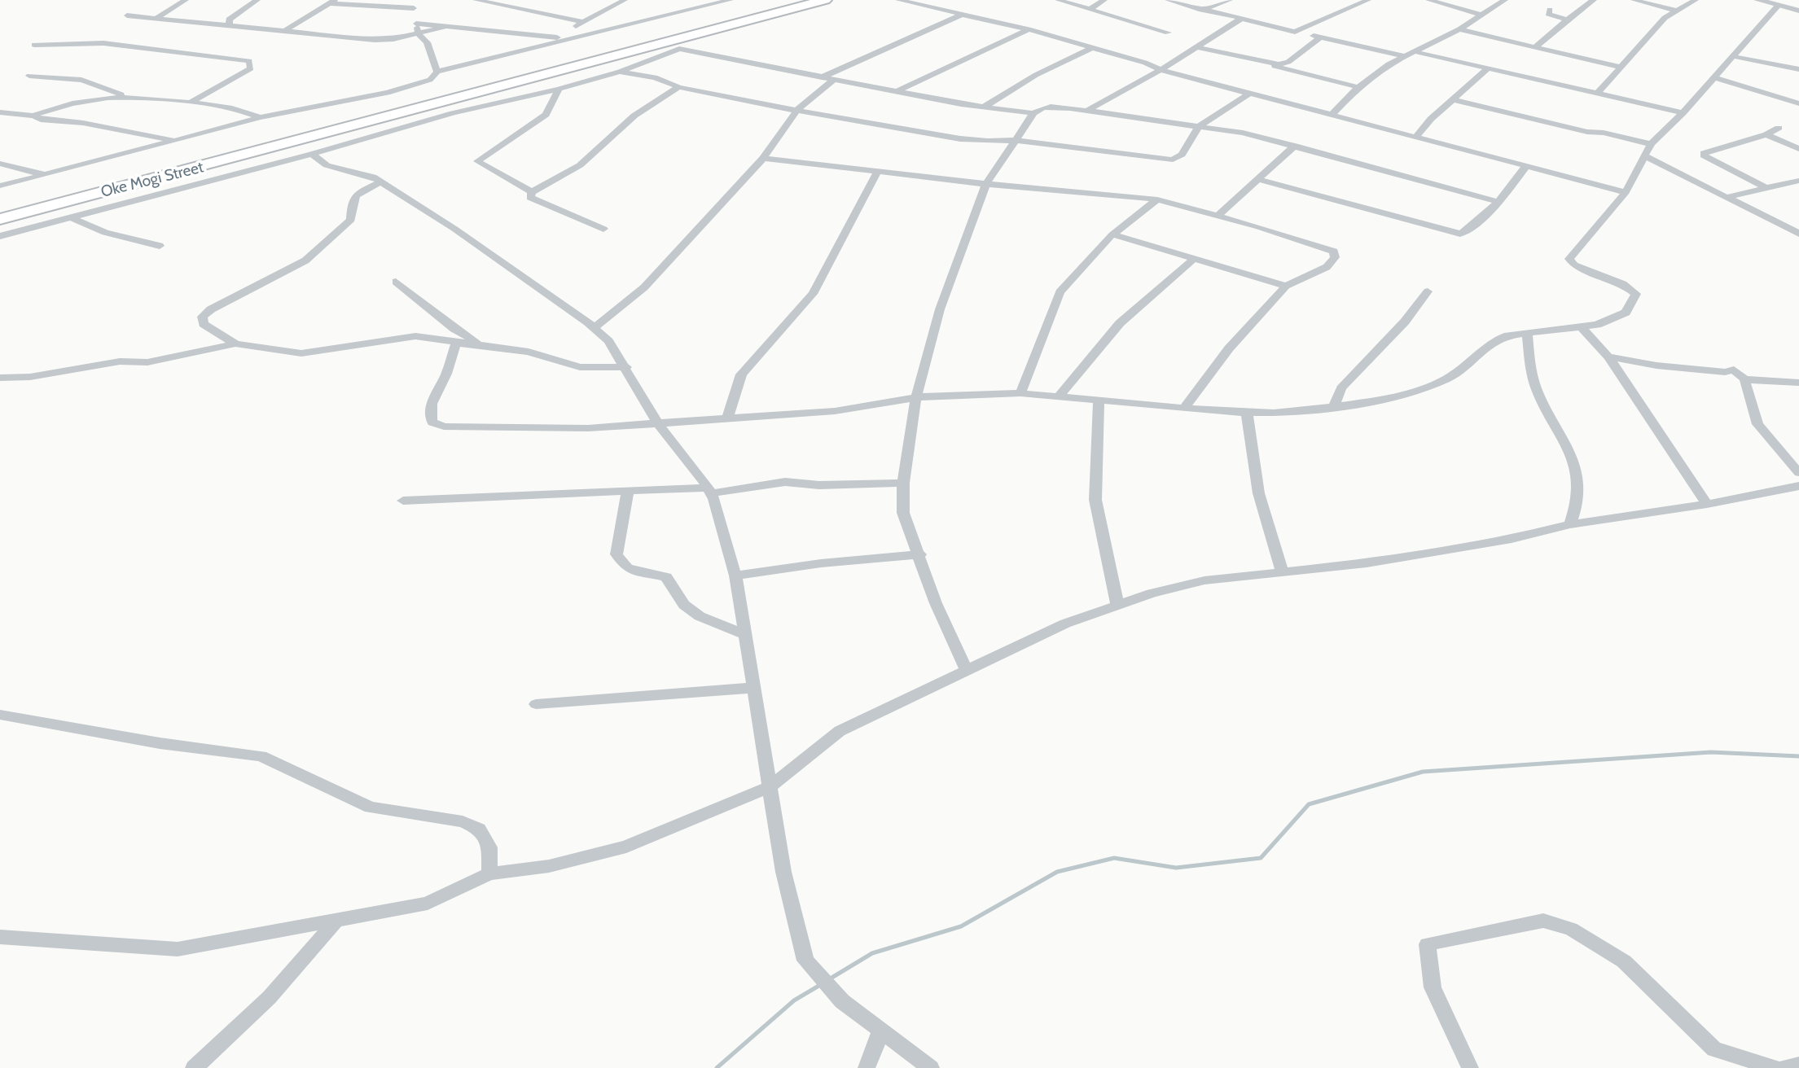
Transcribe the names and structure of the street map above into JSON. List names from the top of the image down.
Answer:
{
  "streets": {
    "street": ["Oke Mogi Street"]
  }
}
